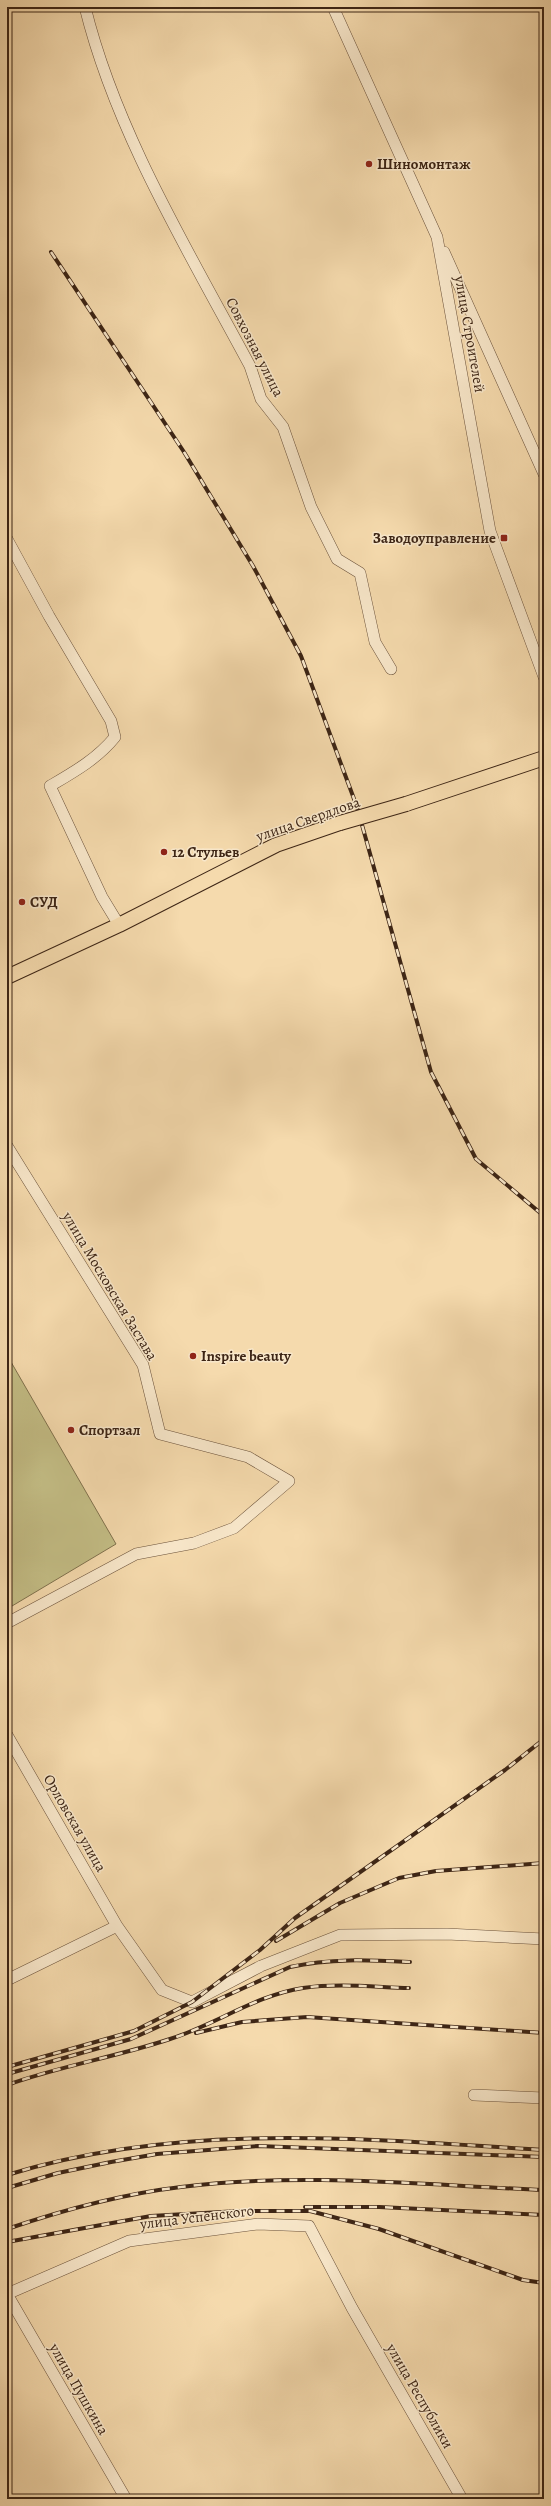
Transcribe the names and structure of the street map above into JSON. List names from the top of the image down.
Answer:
{
  "streets": {
    "main road": ["улица Свердлова"],
    "street": [
      "улица Строителей",
      "Совхозная улица",
      "улица Московская Застава",
      "Орловская улица",
      "улица Успенского",
      "улица Пушкина",
      "улица Республики"
    ]
  },
  "crossings": [
    ["улица Успенского", "улица Пушкина"],
    ["улица Успенского", "улица Республики"]
  ],
  "places": {
    "other": [
      "Шиномонтаж",
      "12 Стульев",
      "СУД",
      "Inspire beauty",
      "Спортзал"
    ],
    "transit": ["Заводоуправление"]
  }
}
